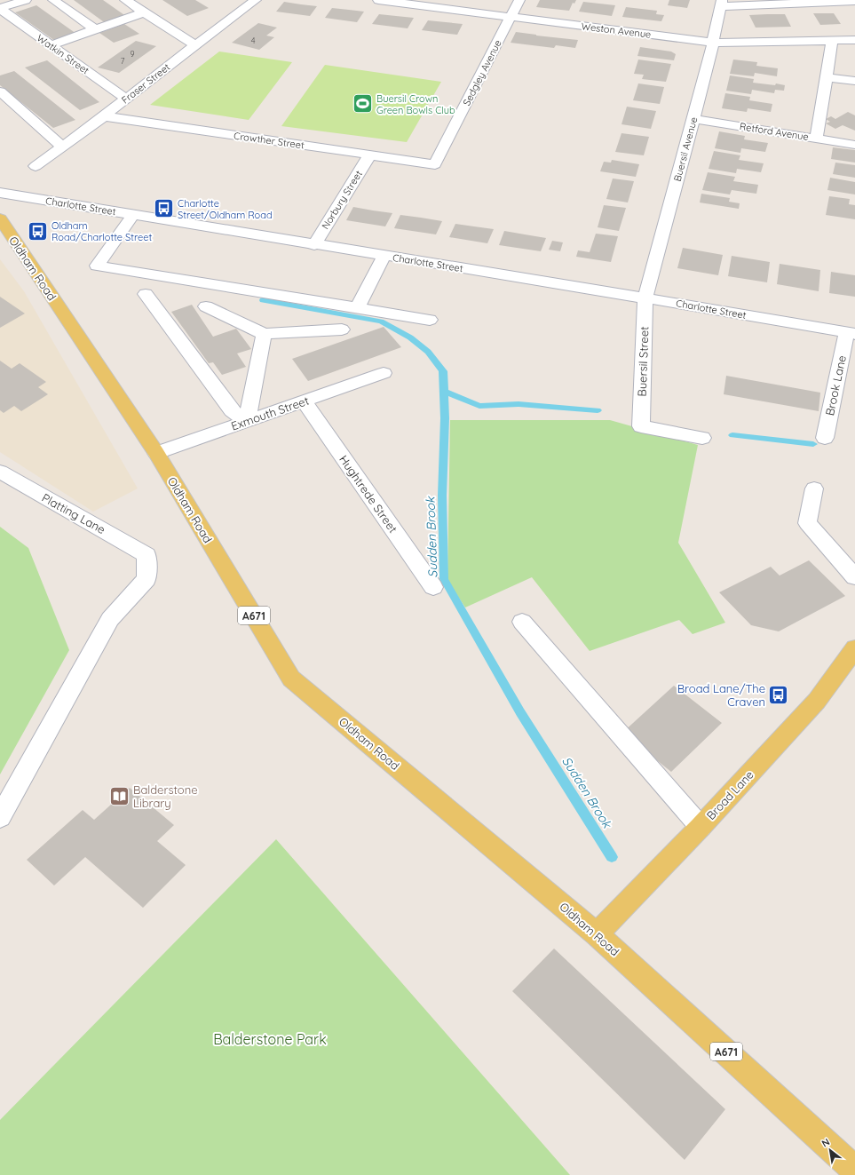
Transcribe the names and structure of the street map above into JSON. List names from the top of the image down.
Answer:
{
  "streets": {
    "main road": ["Oldham Road", "A671", "Broad Lane"],
    "street": [
      "Weston Avenue",
      "Watkin Street",
      "Sedgley Avenue",
      "Fraser Street",
      "Retford Avenue",
      "Crowther Street",
      "Buersil Avenue",
      "Norbury Street",
      "Charlotte Street",
      "Buersil Street",
      "Brook Lane",
      "Exmouth Street",
      "Hughtrede Street",
      "Platting Lane"
    ]
  },
  "crossings": [
    ["Weston Avenue", "Sedgley Avenue"],
    ["Weston Avenue", "Buersil Avenue"],
    ["Watkin Street", "Fraser Street"],
    ["Sedgley Avenue", "Crowther Street"],
    ["Fraser Street", "Crowther Street"],
    ["Retford Avenue", "Buersil Avenue"],
    ["Crowther Street", "Norbury Street"],
    ["Buersil Avenue", "Charlotte Street"],
    ["Buersil Avenue", "Buersil Street"],
    ["Norbury Street", "Charlotte Street"],
    ["Charlotte Street", "Buersil Street"],
    ["Charlotte Street", "Brook Lane"],
    ["Oldham Road", "Exmouth Street"],
    ["Oldham Road", "Broad Lane"],
    ["Exmouth Street", "Hughtrede Street"]
  ],
  "water": ["Sudden Brook"],
  "parks": ["Balderstone Park"],
  "places": {
    "sports": ["Buersil Crown Green Bowls Club"],
    "bus stop": ["Charlotte Street/Oldham Road", "Oldham Road/Charlotte Street", "Broad Lane/The Craven"],
    "library": ["Balderstone Library"]
  },
  "house_numbers": ["4", "9", "7"],
  "north": "top left"
}
